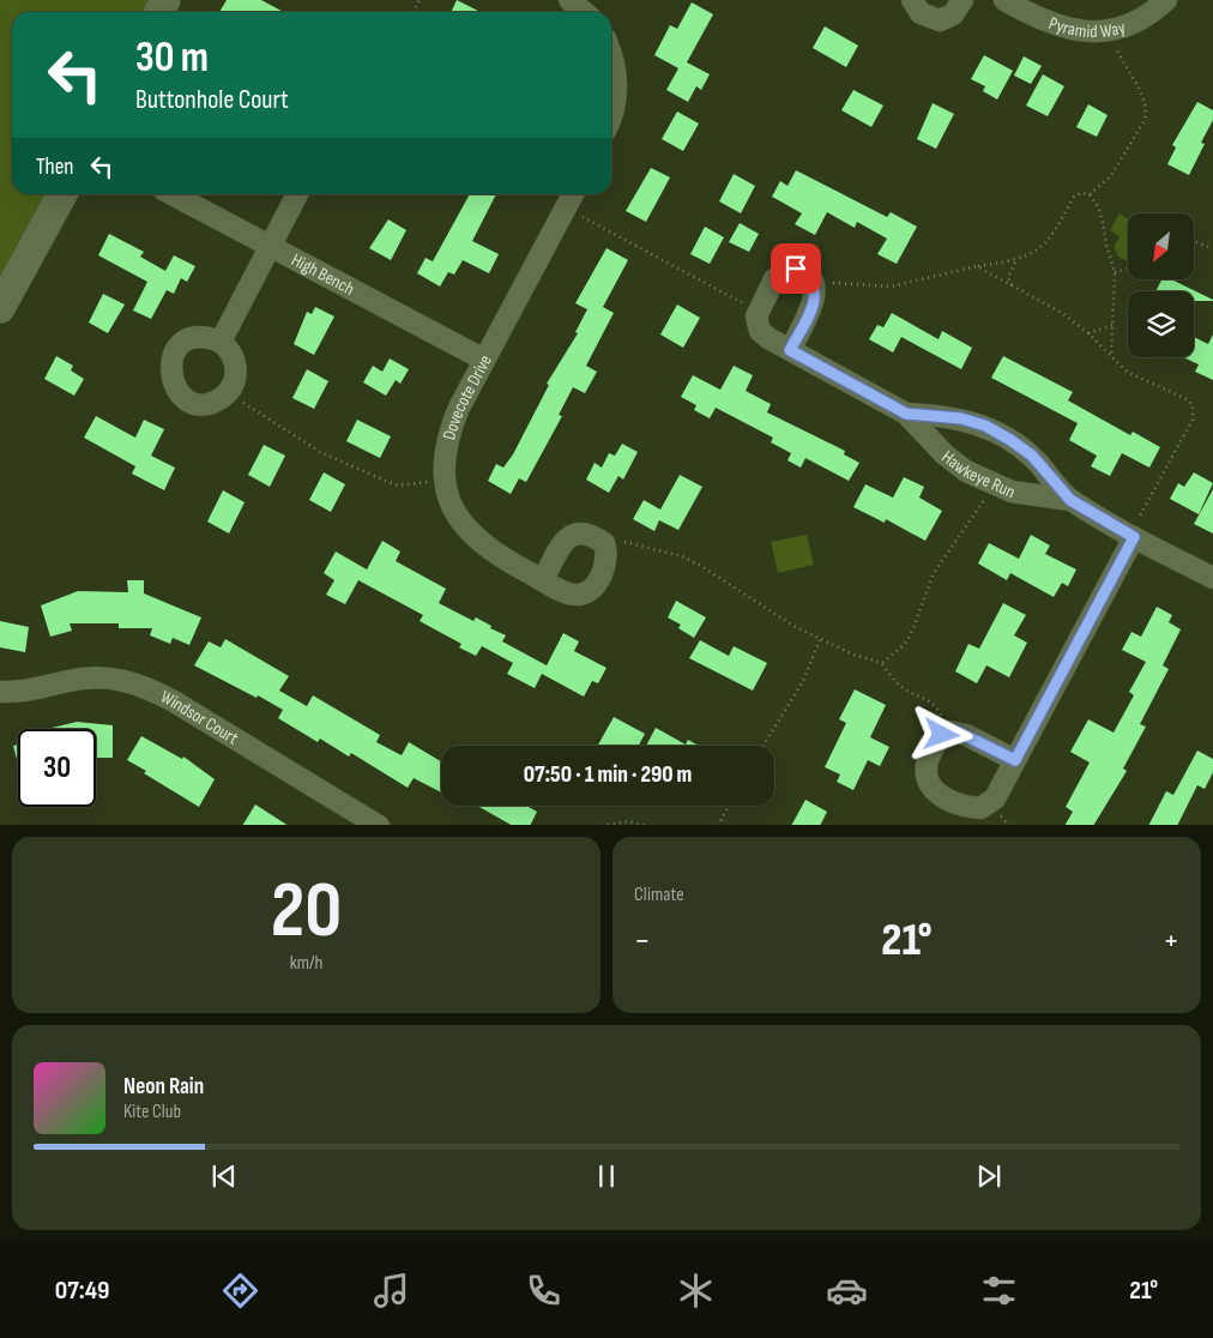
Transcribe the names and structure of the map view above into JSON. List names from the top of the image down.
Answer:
{
  "streets": {
    "street": [
      "Pyramid Way",
      "High Bench",
      "Dovecote Drive",
      "Hawkeye Run",
      "Windsor Court"
    ]
  },
  "crossings": [
    ["High Bench", "Dovecote Drive"]
  ],
  "north": "bottom left",
  "page": {
    "turn": ["30 m", "Buttonhole Court"],
    "then": "Then",
    "limit": "30",
    "trip": "07:50 · 1 min · 290 m",
    "tile": [
      ["20", "km/h"],
      "Climate"
    ],
    "heat": ["−", "21°", "+"],
    "song": ["Neon Rain", "Kite Club"],
    "tabs": ["07:49", "21°"]
  }
}
